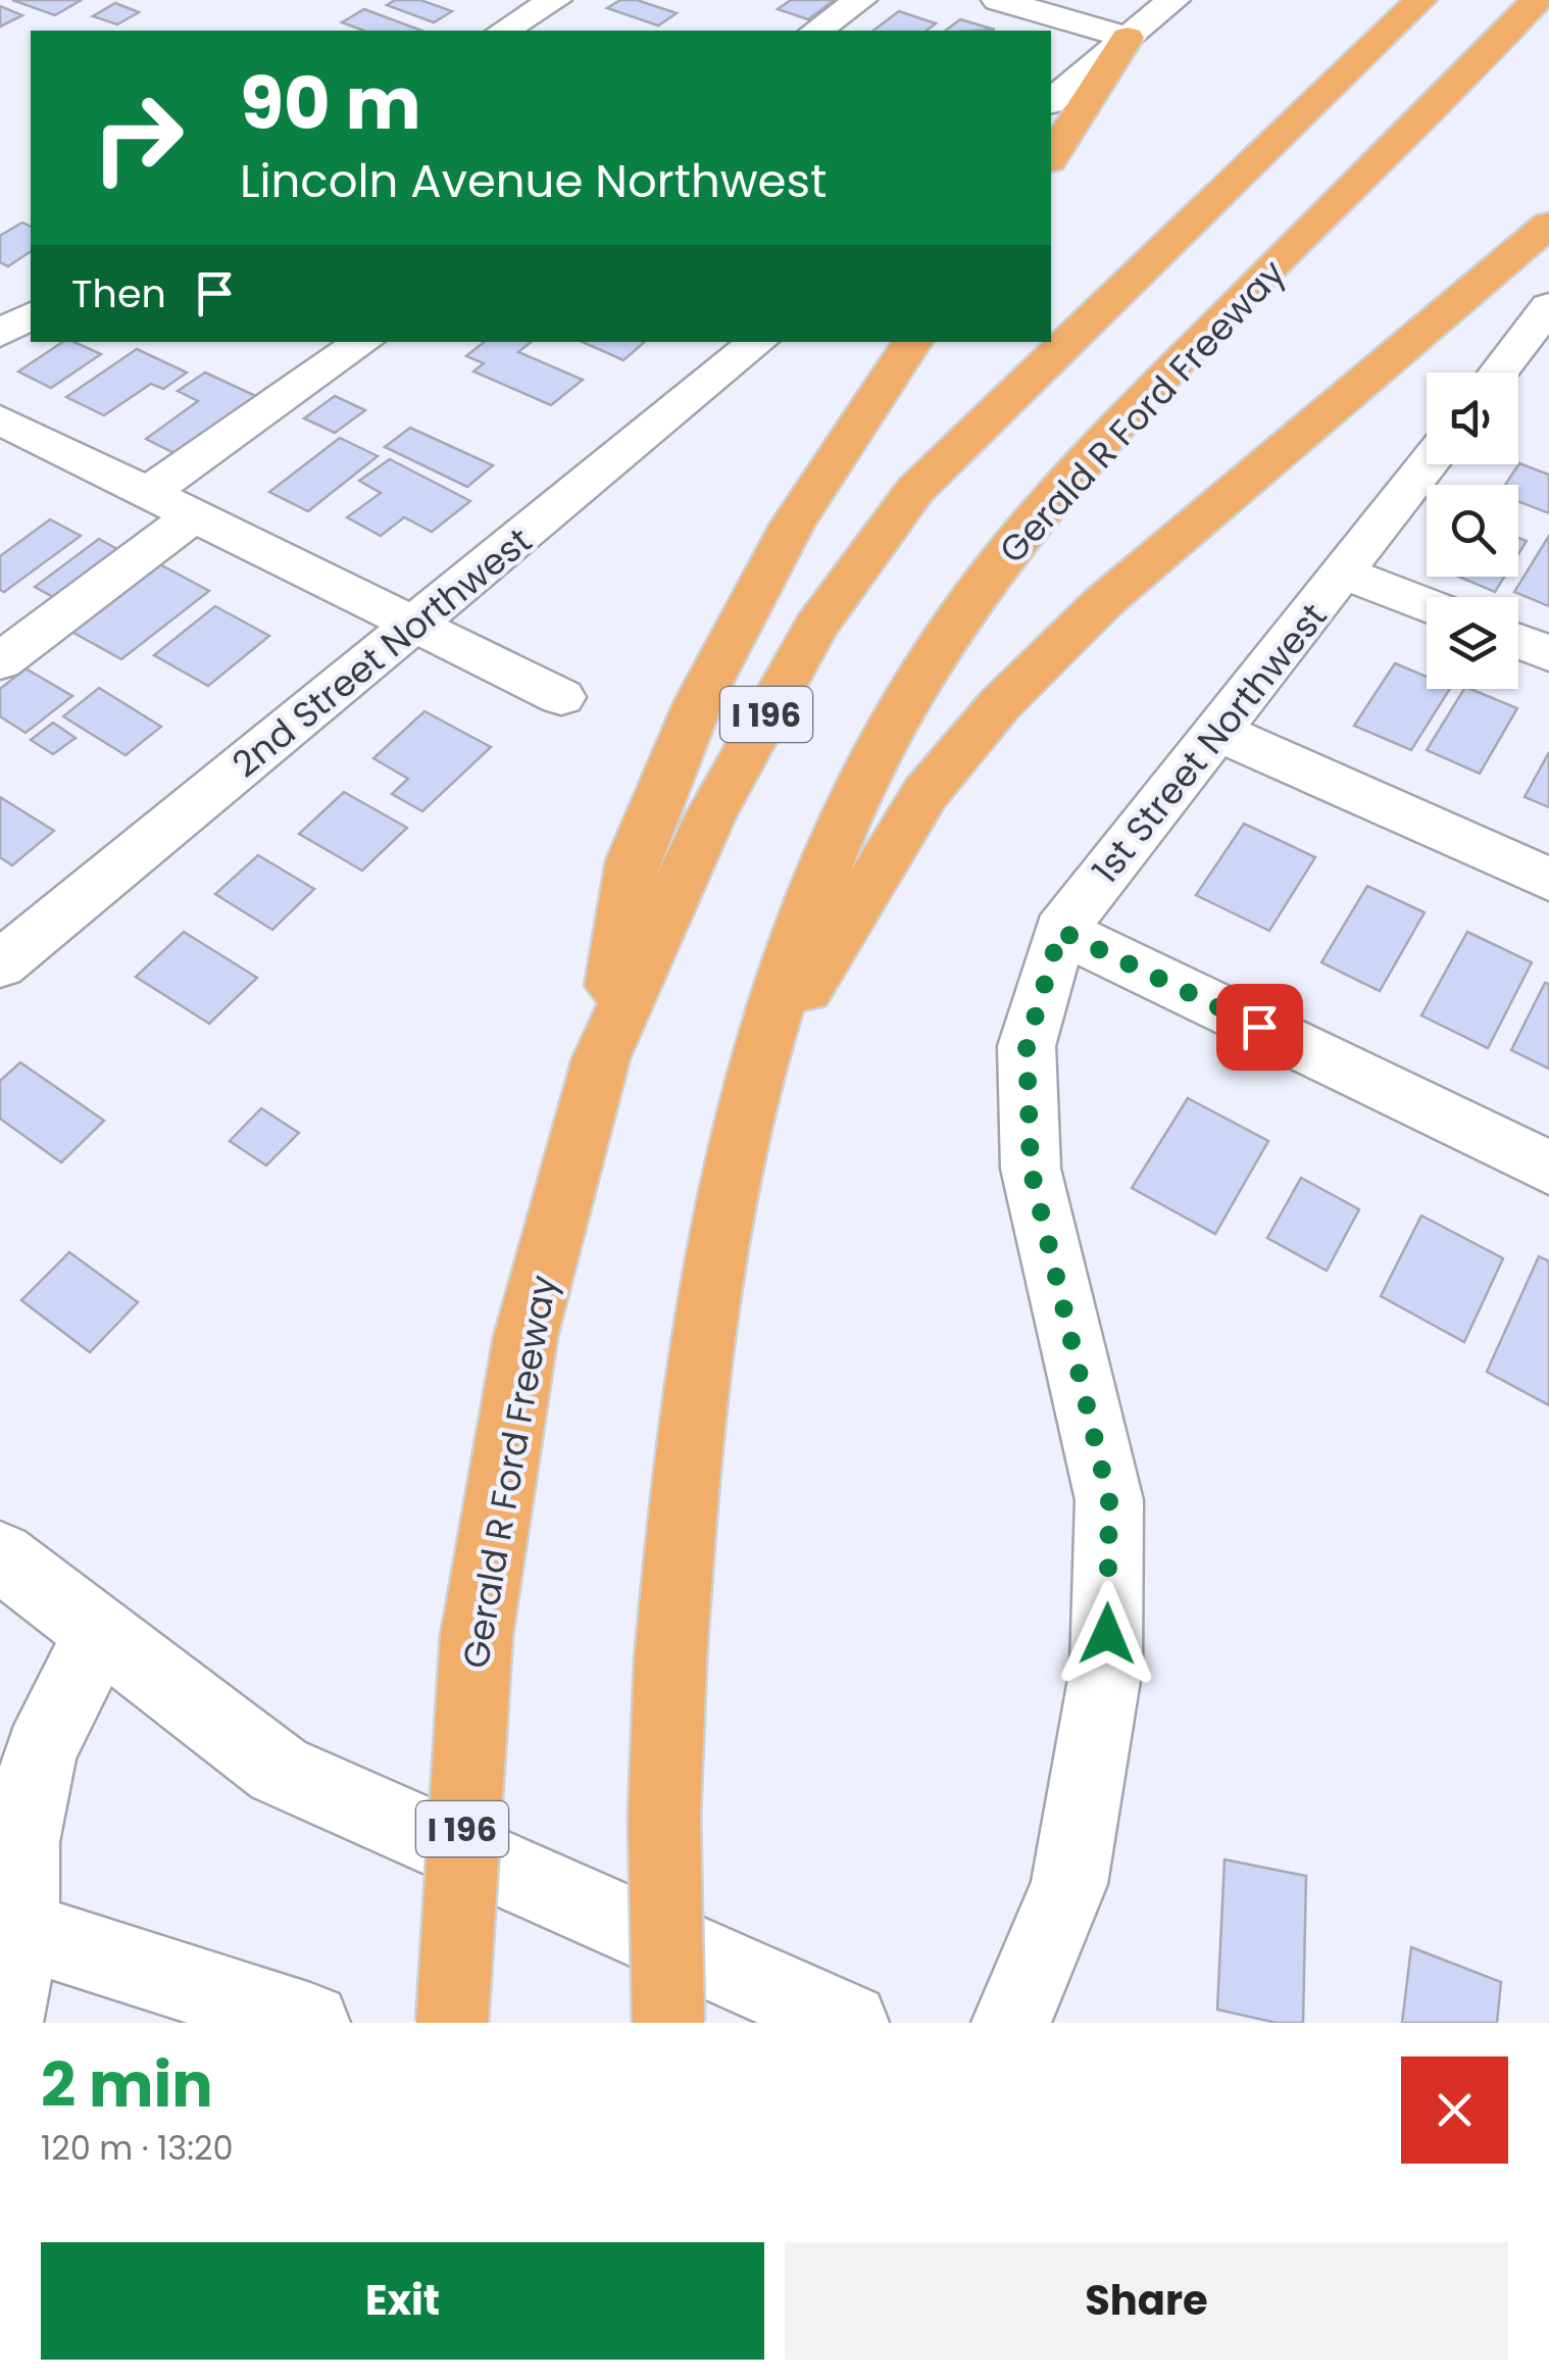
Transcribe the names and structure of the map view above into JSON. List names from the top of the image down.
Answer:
{
  "streets": {
    "highway": ["Gerald R Ford Freeway", "I 196"],
    "street": ["2nd Street Northwest", "1st Street Northwest"]
  },
  "page": {
    "turn": ["90 m", "Lincoln Avenue Northwest"],
    "then": "Then",
    "heading": ["2 min", "120 m · 13:20"],
    "buttons": ["Exit", "Share"]
  }
}
